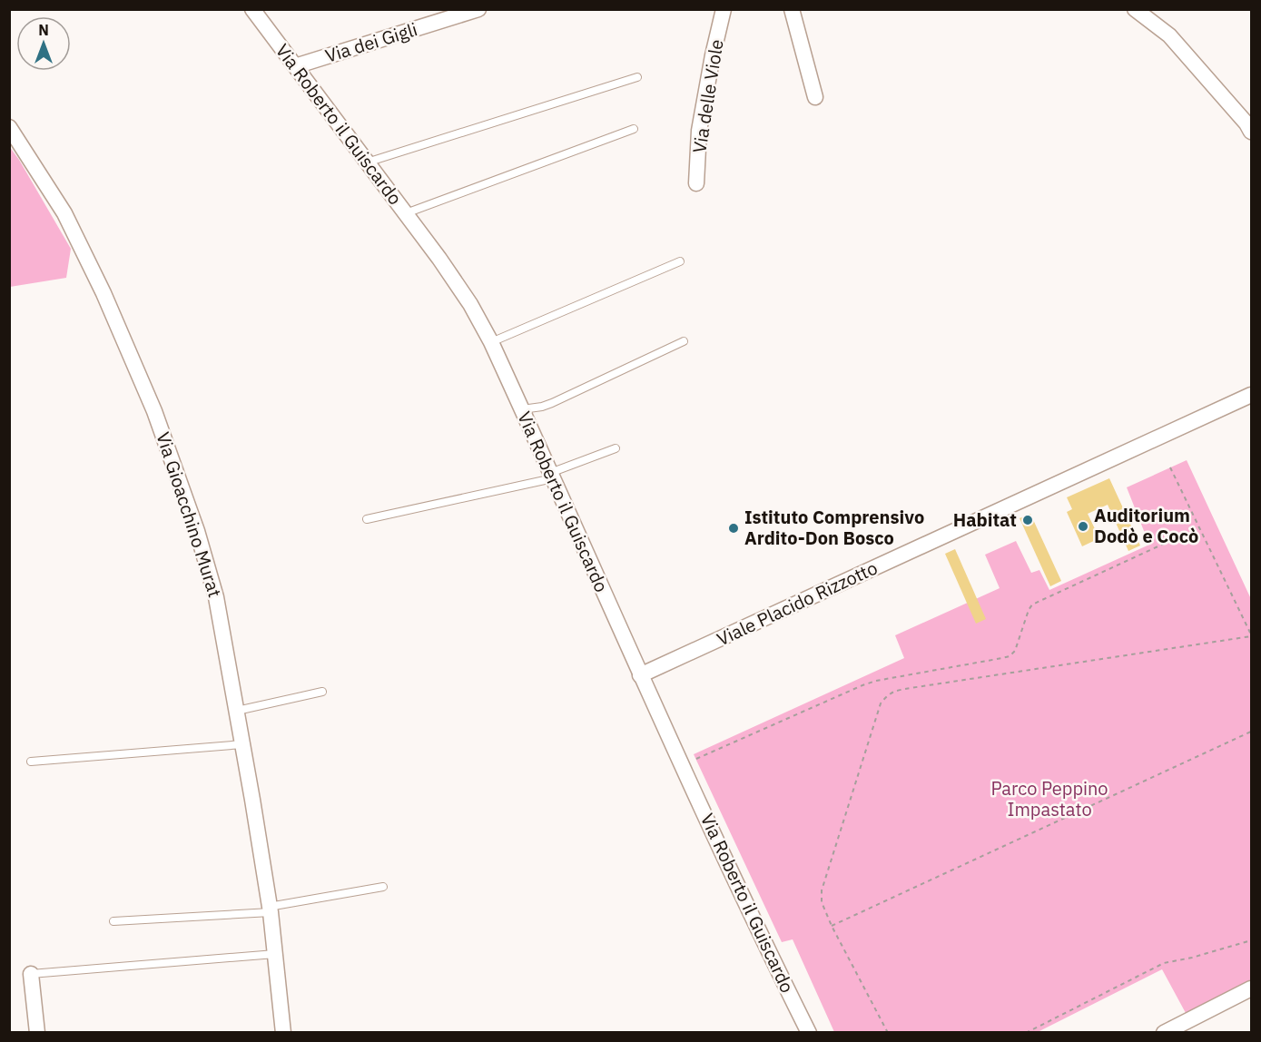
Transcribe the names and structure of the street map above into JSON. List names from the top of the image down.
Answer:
{
  "streets": {
    "street": [
      "Via dei Gigli",
      "Via delle Viole",
      "Via Roberto il Guiscardo",
      "Via Gioacchino Murat",
      "Viale Placido Rizzotto"
    ]
  },
  "crossings": [
    ["Via dei Gigli", "Via Roberto il Guiscardo"],
    ["Via Roberto il Guiscardo", "Viale Placido Rizzotto"]
  ],
  "parks": ["Parco Peppino Impastato"],
  "places": ["Habitat", "Auditorium Dodò e Cocò", "Istituto Comprensivo Ardito-Don Bosco"],
  "north": "top"
}
